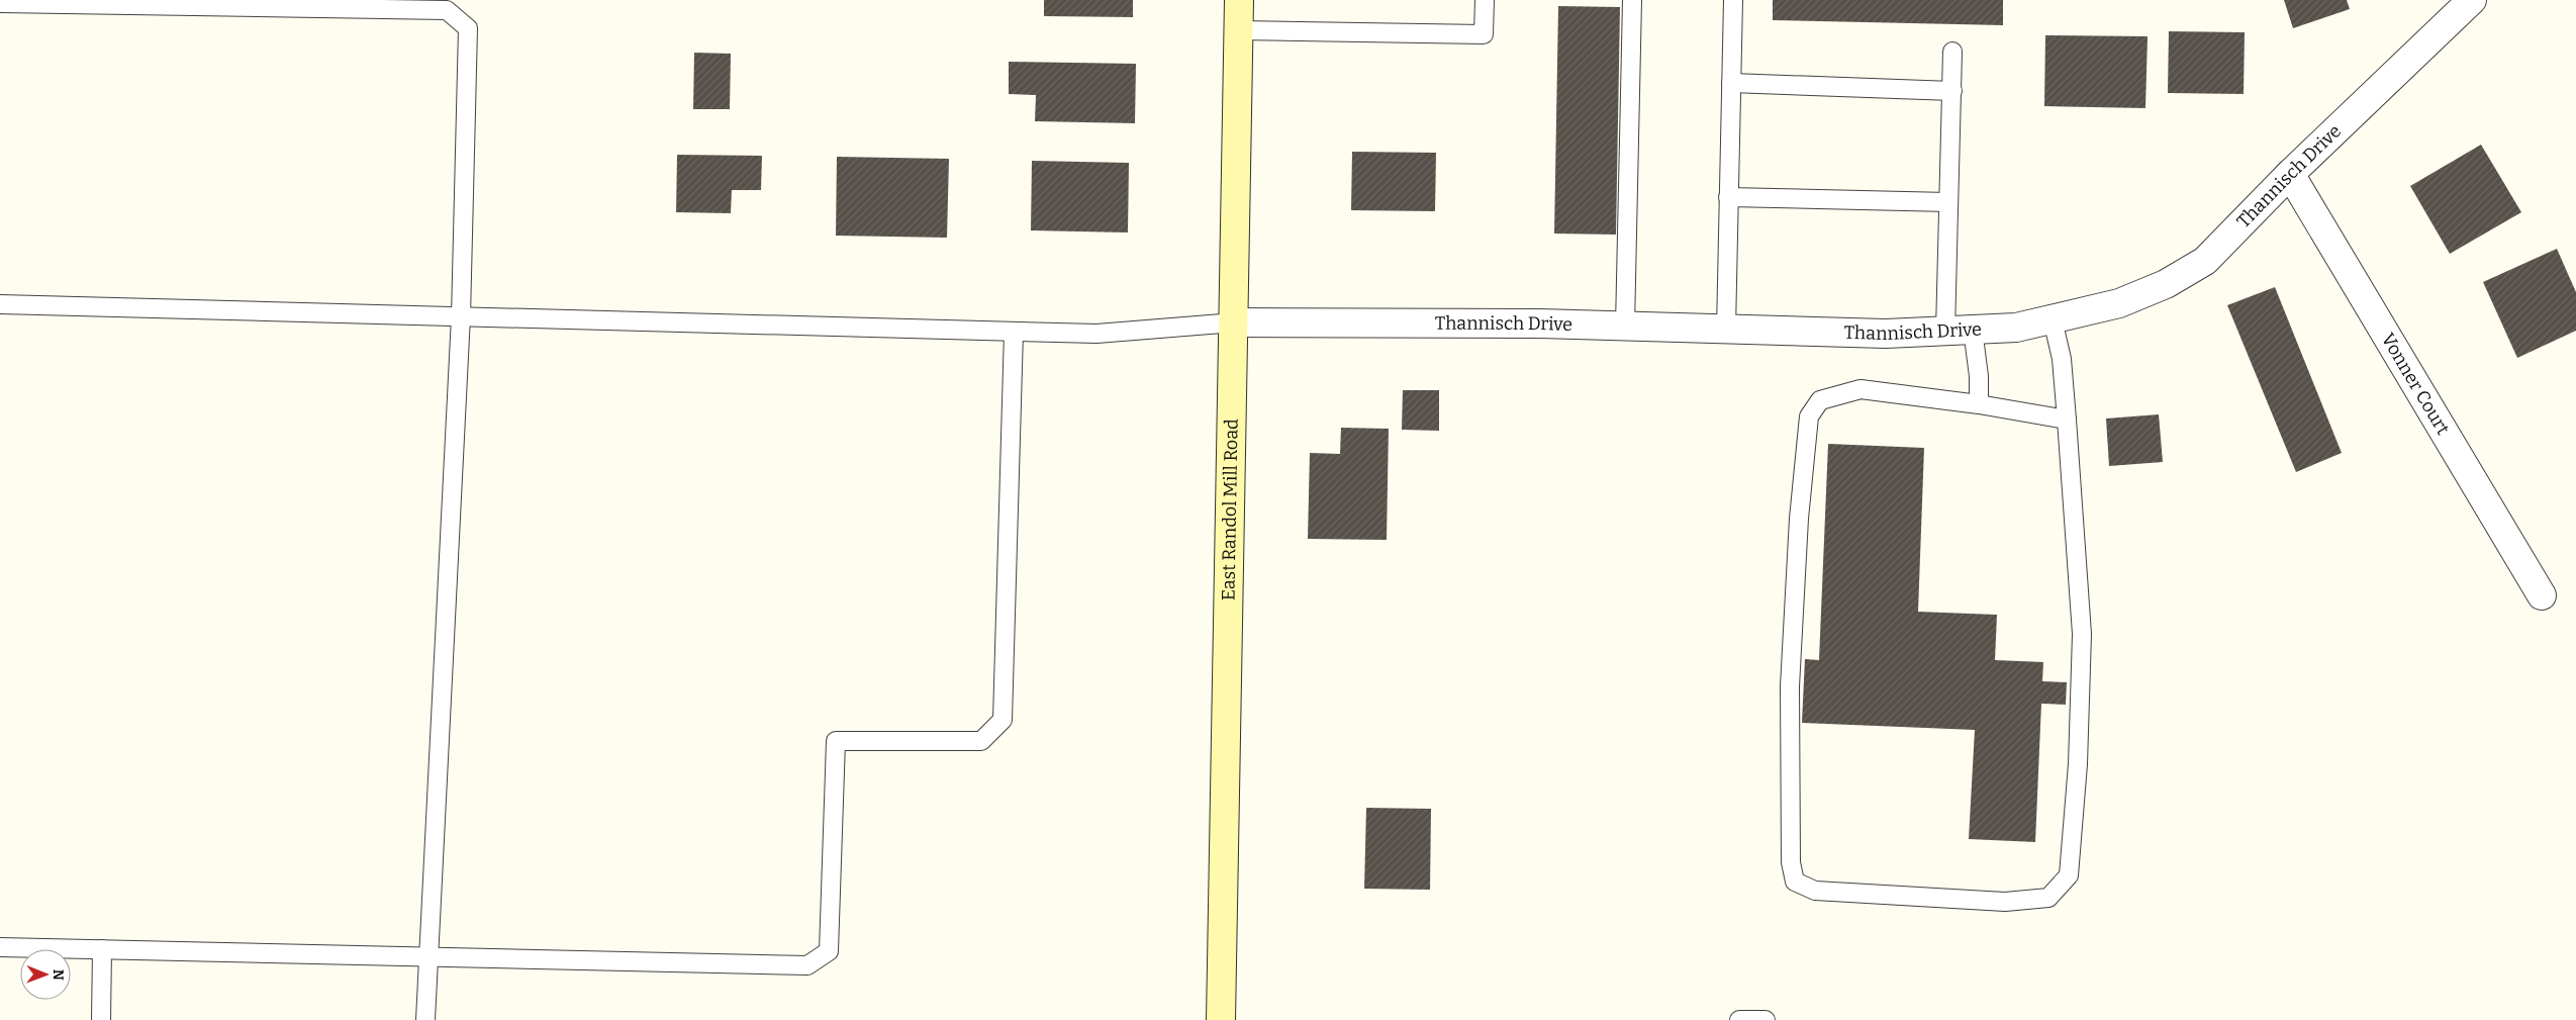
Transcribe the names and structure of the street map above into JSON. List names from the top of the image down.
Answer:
{
  "streets": {
    "main road": ["East Randol Mill Road"],
    "street": ["Thannisch Drive", "Vonner Court"]
  },
  "crossings": [
    ["Thannisch Drive", "Vonner Court"],
    ["Thannisch Drive", "East Randol Mill Road"]
  ],
  "north": "right"
}
